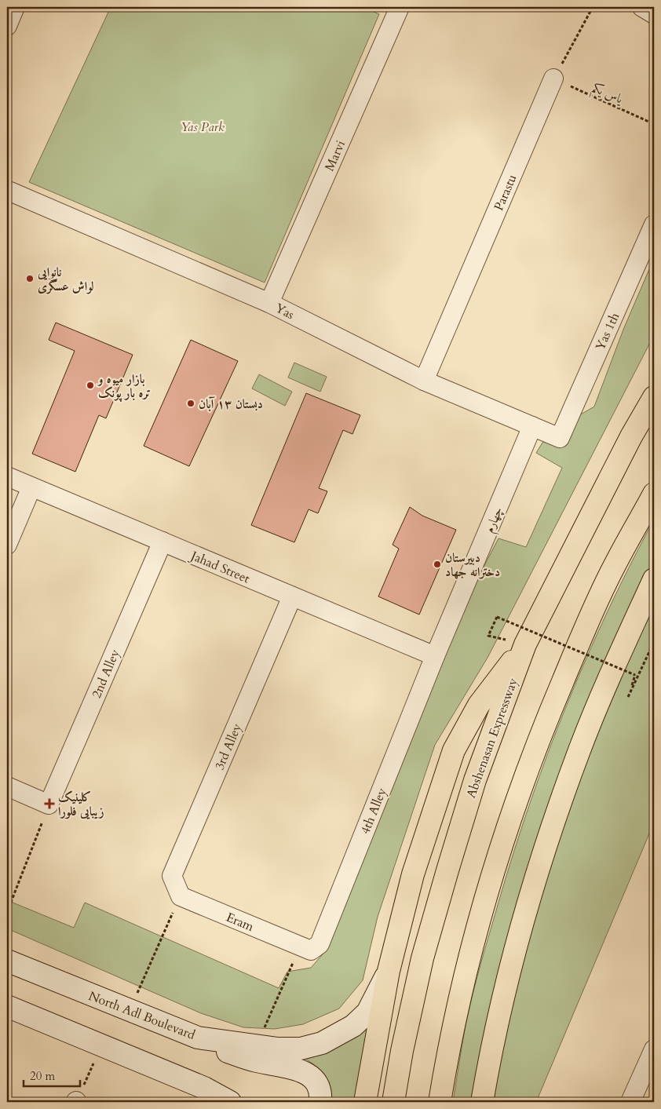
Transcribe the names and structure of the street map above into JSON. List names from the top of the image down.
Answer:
{
  "streets": {
    "highway": ["Abshenasan Expressway"],
    "main road": ["North Adl Boulevard"],
    "street": [
      "Marvi",
      "Parastu",
      "Yas",
      "Yas 1th",
      "چهارم",
      "Jahad Street",
      "2nd Alley",
      "3rd Alley",
      "4th Alley",
      "Eram"
    ],
    "path": ["یاس یکم"]
  },
  "crossings": [
    ["یاس یکم", "Parastu"],
    ["Marvi", "Yas"],
    ["Parastu", "Yas"],
    ["Yas", "Yas 1th"],
    ["Yas", "چهارم"],
    ["چهارم", "Jahad Street"],
    ["چهارم", "4th Alley"],
    ["Jahad Street", "2nd Alley"],
    ["Jahad Street", "3rd Alley"],
    ["Jahad Street", "4th Alley"],
    ["3rd Alley", "Eram"],
    ["4th Alley", "Eram"]
  ],
  "parks": ["Yas Park"],
  "places": {
    "other": [
      "نانوایی لواش عسگری",
      "بازار ميوه و تره بار پونک",
      "دبستان ۱۳ آبان",
      "دبیرستان دخترانه جهاد"
    ],
    "health": ["کلینیک زیبایی فلورا"]
  },
  "scale_bar": "20 m"
}
